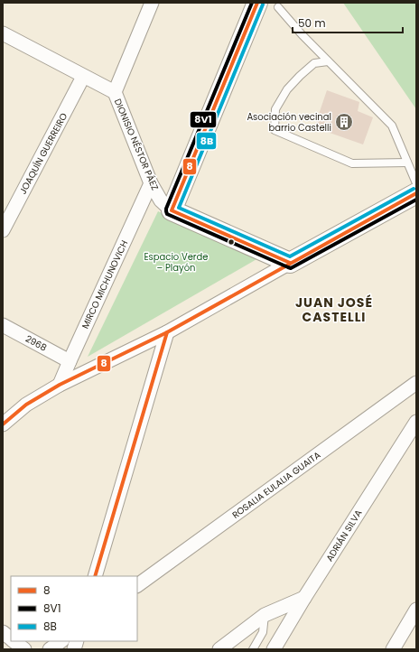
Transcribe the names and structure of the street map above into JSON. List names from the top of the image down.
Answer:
{
  "streets": {
    "street": [
      "DIONISIO NÉSTOR PÁEZ",
      "JOAQUÍN GUERREIRO",
      "MIRCO MICHUNOVICH",
      "2968",
      "ROSALIA EULALIA GUAITA",
      "ADRIÁN SILVA"
    ]
  },
  "crossings": [
    ["DIONISIO NÉSTOR PÁEZ", "JOAQUÍN GUERREIRO"],
    ["DIONISIO NÉSTOR PÁEZ", "MIRCO MICHUNOVICH"],
    ["MIRCO MICHUNOVICH", "2968"]
  ],
  "districts": ["JUAN JOSÉ CASTELLI"],
  "parks": ["Espacio Verde – Playón"],
  "places": {
    "building": ["Asociación vecinal barrio Castelli"]
  },
  "lines": ["transit line 8", "transit line 8V1", "transit line 8B"],
  "legend": ["8", "8V1", "8B"],
  "scale_bar": "50 m"
}
